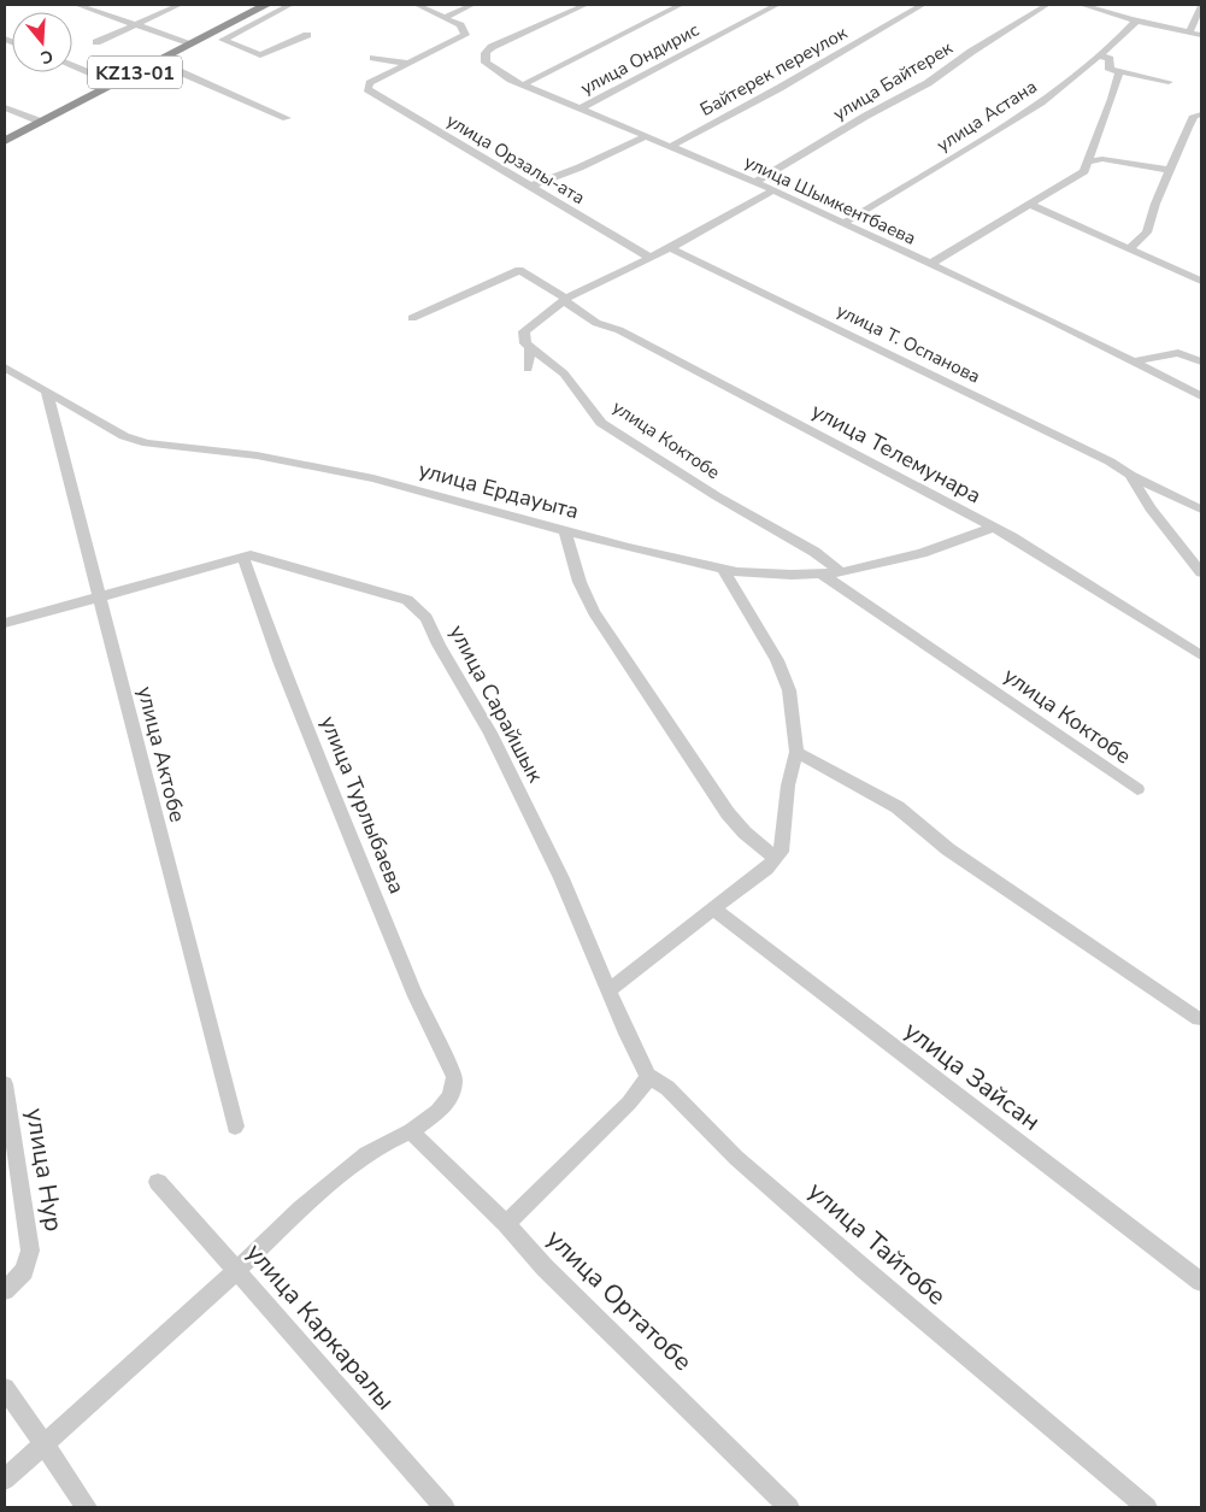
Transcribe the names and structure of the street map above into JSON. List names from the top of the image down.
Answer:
{
  "streets": {
    "highway": ["KZ13-01"],
    "street": [
      "улица Ондирис",
      "Байтерек переулок",
      "улица Байтерек",
      "улица Астана",
      "улица Орзалы-ата",
      "улица Шымкентбаева",
      "улица Т. Оспанова",
      "улица Коктобе",
      "улица Телемунара",
      "улица Ердауыта",
      "улица Сарайшык",
      "улица Актобе",
      "улица Турлыбаева",
      "улица Зайсан",
      "улица Нур",
      "улица Тайтобе",
      "улица Ортатобе",
      "улица Каркаралы"
    ]
  },
  "crossings": [
    ["улица Ондирис", "улица Шымкентбаева"],
    ["Байтерек переулок", "улица Шымкентбаева"],
    ["улица Байтерек", "улица Шымкентбаева"],
    ["улица Астана", "улица Шымкентбаева"],
    ["улица Коктобе", "улица Ердауыта"],
    ["улица Телемунара", "улица Ердауыта"],
    ["улица Ердауыта", "улица Актобе"],
    ["улица Сарайшык", "улица Турлыбаева"],
    ["улица Сарайшык", "улица Тайтобе"],
    ["улица Турлыбаева", "улица Ортатобе"],
    ["улица Турлыбаева", "улица Каркаралы"]
  ],
  "north": "bottom"
}
